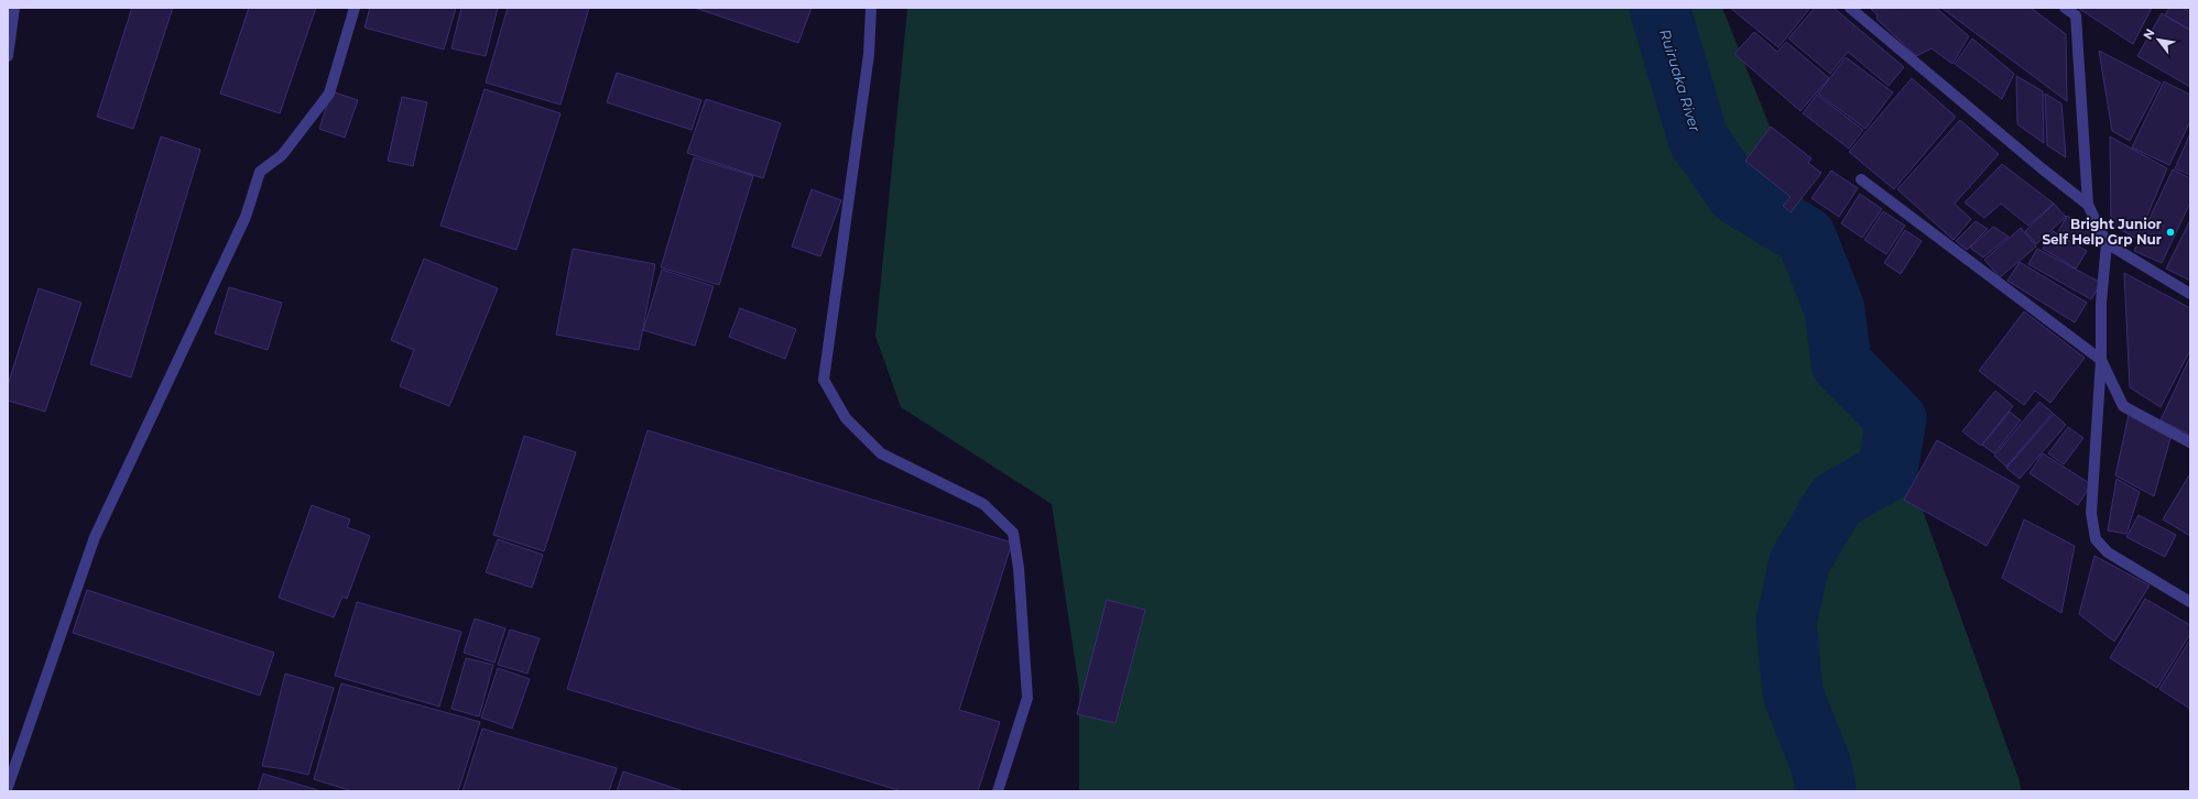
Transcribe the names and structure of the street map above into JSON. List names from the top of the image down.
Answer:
{
  "water": ["Ruiruaka River"],
  "places": ["Bright Junior Self Help Grp Nur"],
  "north": "top left"
}
